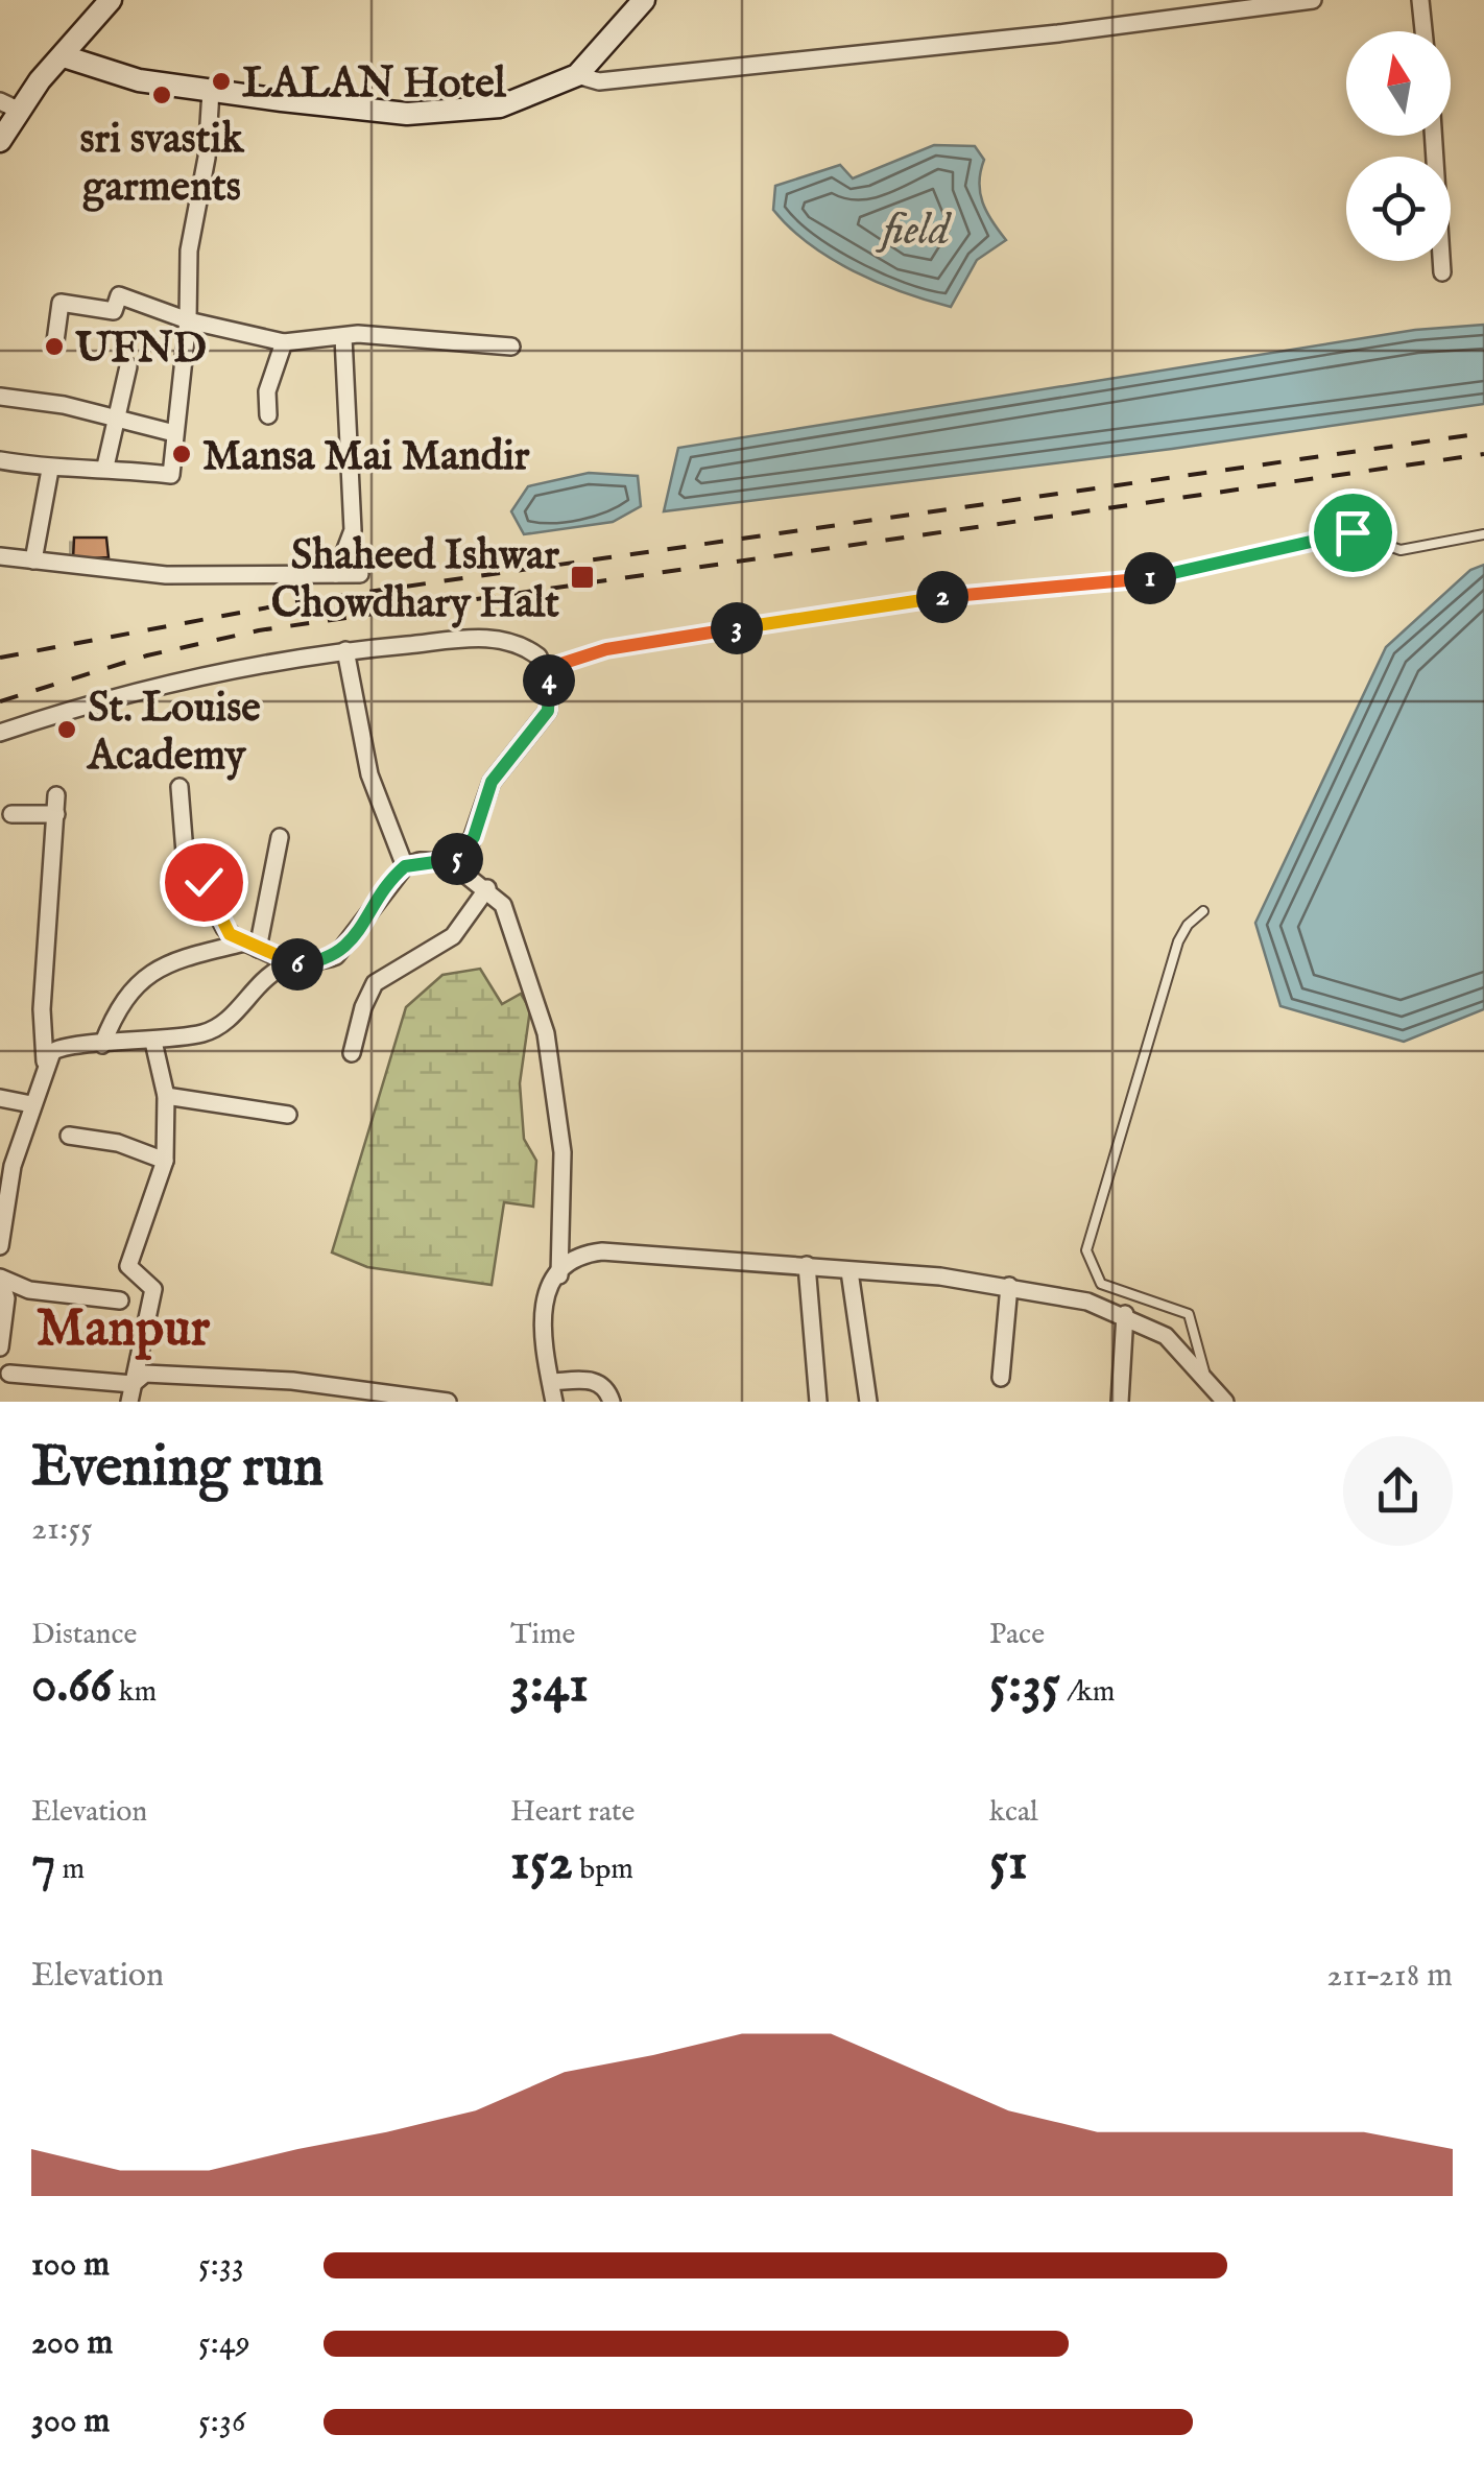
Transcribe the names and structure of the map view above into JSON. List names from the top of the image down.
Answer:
{
  "districts": ["Manpur"],
  "water": ["field"],
  "places": {
    "other": [
      "LALAN Hotel",
      "sri svastik garments",
      "UFND",
      "Mansa Mai Mandir",
      "St. Louise Academy"
    ],
    "transit": ["Shaheed Ishwar Chowdhary Halt"]
  },
  "north": "top",
  "page": {
    "pins": [
      "1",
      "2",
      "3",
      "4",
      "5",
      "6"
    ],
    "heading": ["Evening run", "21:55"],
    "stats": [
      ["Distance", "0.66 km"],
      ["Time", "3:41"],
      ["Pace", "5:35 /km"],
      ["Elevation", "7 m"],
      ["Heart rate", "152 bpm"],
      ["kcal", "51"]
    ],
    "chart": ["Elevation", "211–218 m"],
    "list": [
      {
        "name": "100 m",
        "note": "5:33"
      },
      {
        "name": "200 m",
        "note": "5:49"
      },
      {
        "name": "300 m",
        "note": "5:36"
      }
    ]
  }
}
